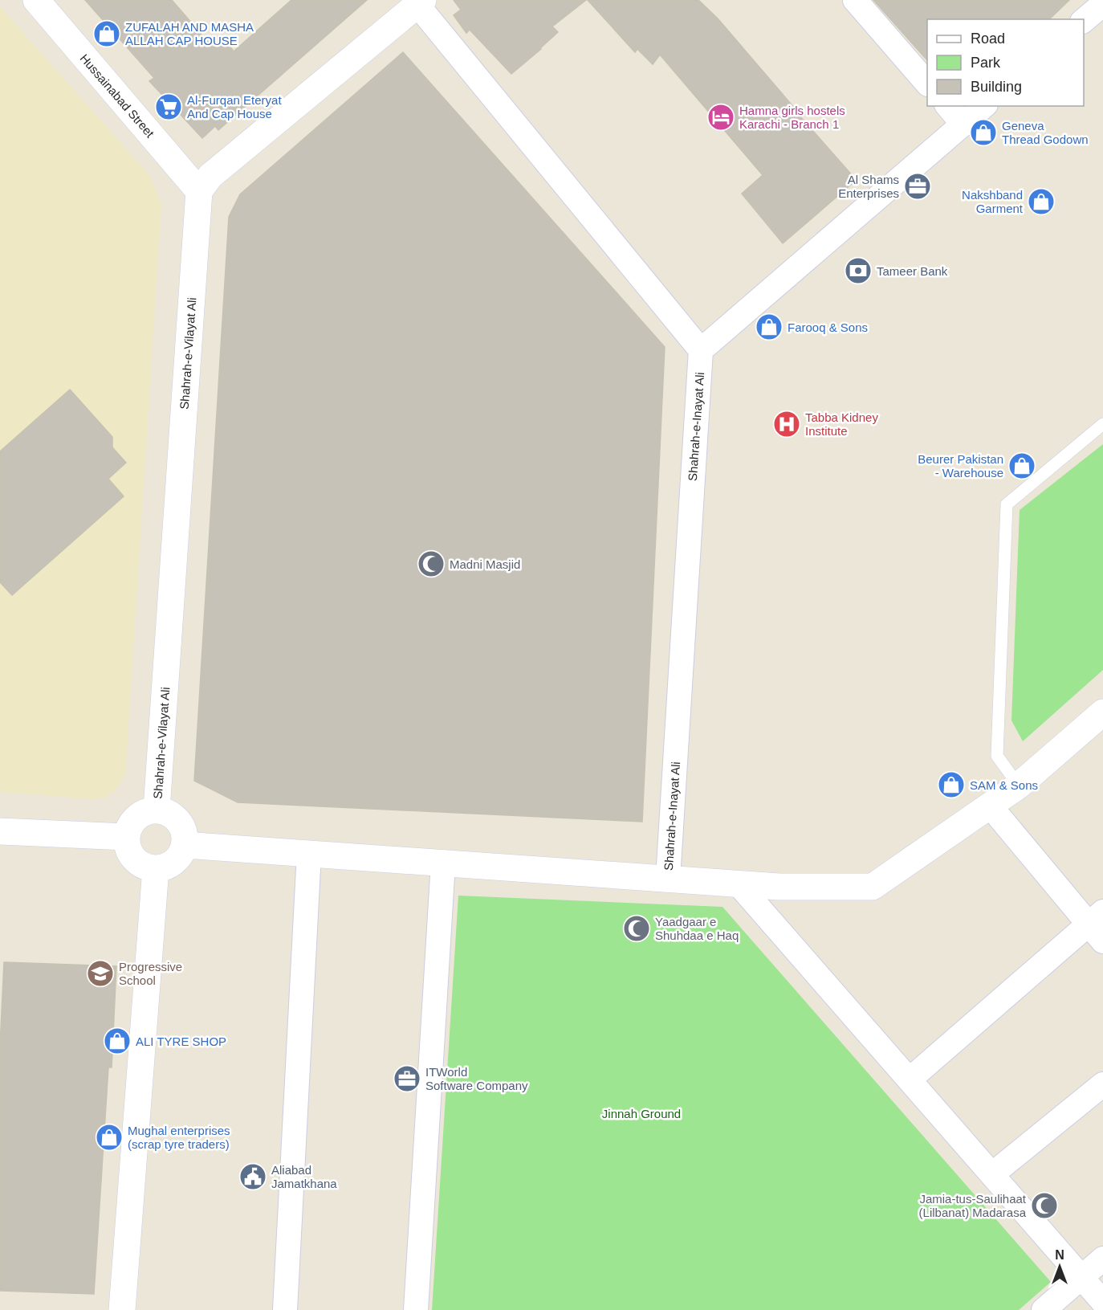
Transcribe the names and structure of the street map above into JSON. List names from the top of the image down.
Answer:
{
  "streets": {
    "street": ["Hussainabad Street", "Shahrah-e-Vilayat Ali", "Shahrah-e-Inayat Ali"]
  },
  "crossings": [
    ["Hussainabad Street", "Shahrah-e-Vilayat Ali"]
  ],
  "parks": ["Jinnah Ground"],
  "places": {
    "shop": [
      "ZUFALAH AND MASHA ALLAH CAP HOUSE",
      "Geneva Thread Godown",
      "Nakshband Garment",
      "Farooq & Sons",
      "Beurer Pakistan - Warehouse",
      "SAM & Sons",
      "ALI TYRE SHOP",
      "Mughal enterprises (scrap tyre traders)"
    ],
    "supermarket": ["Al-Furqan Eteryat And Cap House"],
    "hotel": ["Hamna girls hostels Karachi - Branch 1"],
    "office": ["Al Shams Enterprises", "ITWorld Software Company"],
    "bank": ["Tameer Bank"],
    "hospital": ["Tabba Kidney Institute"],
    "mosque": ["Madni Masjid", "Yaadgaar e Shuhdaa e Haq", "Jamia-tus-Saulihaat (Lilbanat) Madarasa"],
    "school or university": ["Progressive School"],
    "public building": ["Aliabad Jamatkhana"]
  },
  "legend": ["Road", "Park", "Building"],
  "north": "top"
}
